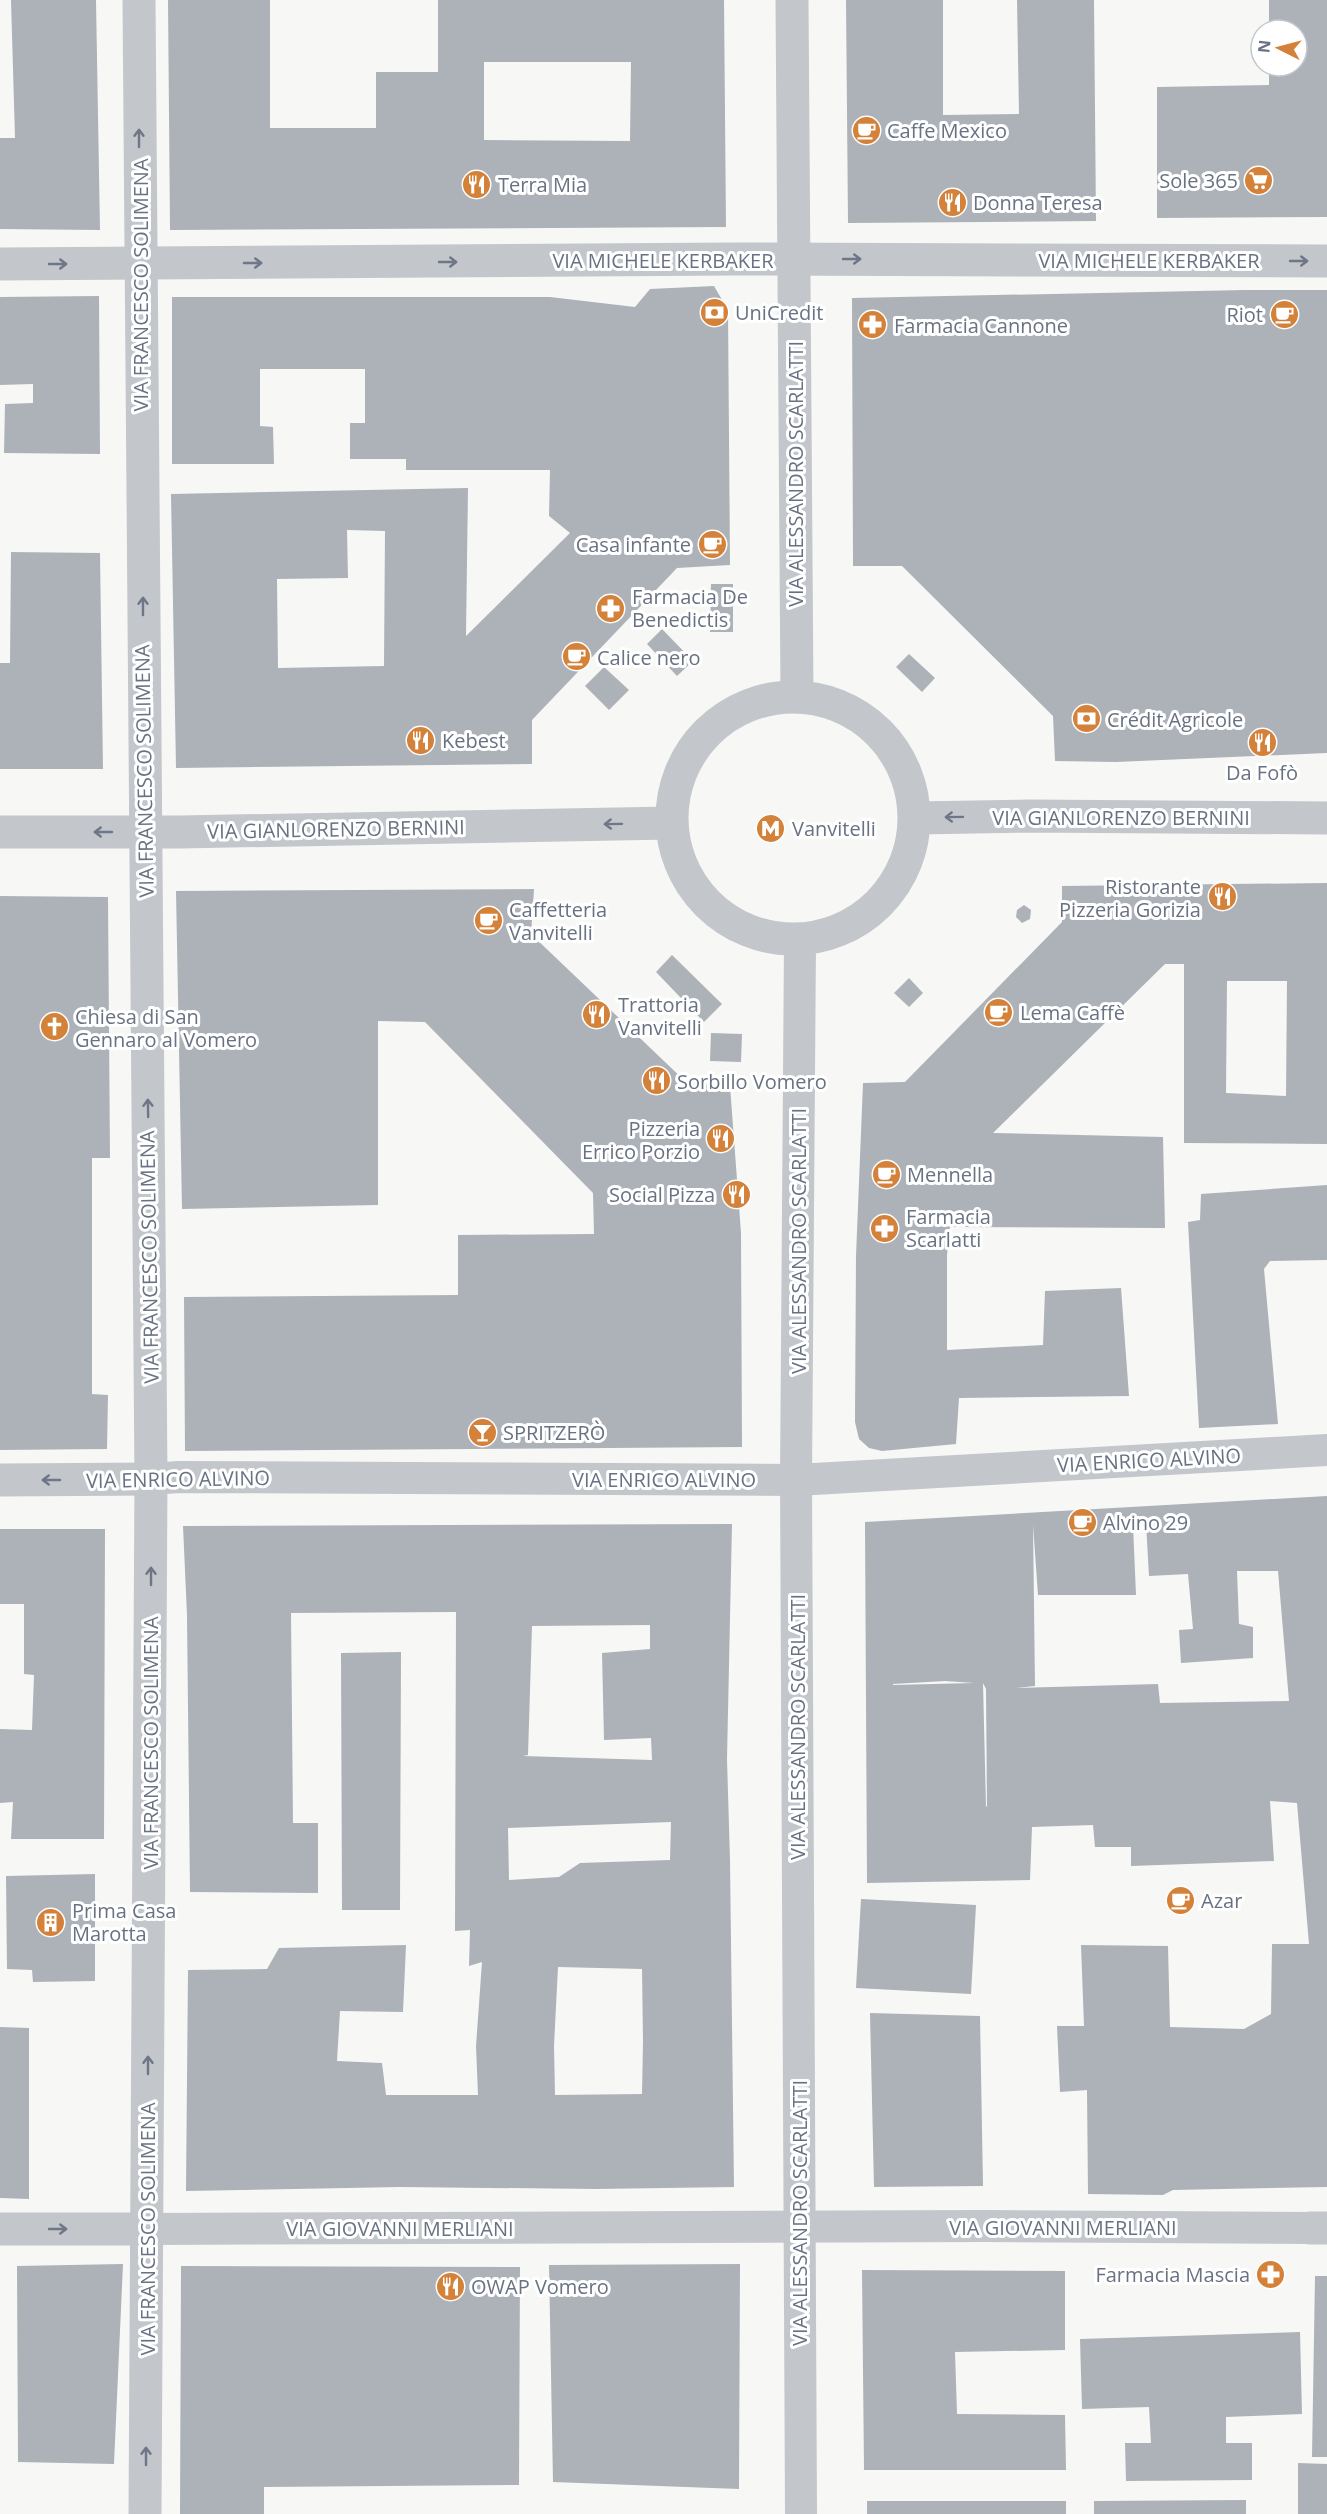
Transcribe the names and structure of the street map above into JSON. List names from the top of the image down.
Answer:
{
  "streets": {
    "street": [
      "VIA MICHELE KERBAKER",
      "VIA FRANCESCO SOLIMENA",
      "VIA ALESSANDRO SCARLATTI",
      "VIA GIANLORENZO BERNINI",
      "VIA ENRICO ALVINO",
      "VIA GIOVANNI MERLIANI"
    ]
  },
  "crossings": [
    ["VIA MICHELE KERBAKER", "VIA FRANCESCO SOLIMENA"],
    ["VIA MICHELE KERBAKER", "VIA ALESSANDRO SCARLATTI"],
    ["VIA FRANCESCO SOLIMENA", "VIA GIANLORENZO BERNINI"],
    ["VIA FRANCESCO SOLIMENA", "VIA ENRICO ALVINO"],
    ["VIA FRANCESCO SOLIMENA", "VIA GIOVANNI MERLIANI"],
    ["VIA ALESSANDRO SCARLATTI", "VIA ENRICO ALVINO"],
    ["VIA ALESSANDRO SCARLATTI", "VIA GIOVANNI MERLIANI"]
  ],
  "one_way": ["VIA MICHELE KERBAKER", "VIA FRANCESCO SOLIMENA", "VIA GIANLORENZO BERNINI"],
  "places": {
    "cafe": [
      "Caffe Mexico",
      "Riot",
      "Casa infante",
      "Calice nero",
      "Caffetteria Vanvitelli",
      "Lema Caffè",
      "Mennella",
      "Alvino 29",
      "Azar"
    ],
    "supermarket": ["Sole 365"],
    "restaurant": [
      "Terra Mia",
      "Donna Teresa",
      "Kebest",
      "Da Fofò",
      "Ristorante Pizzeria Gorizia",
      "Trattoria Vanvitelli",
      "Sorbillo Vomero",
      "Pizzeria Errico Porzio",
      "Social Pizza",
      "OWAP Vomero"
    ],
    "bank": ["UniCredit", "Crédit Agricole"],
    "pharmacy": [
      "Farmacia Cannone",
      "Farmacia De Benedictis",
      "Farmacia Scarlatti",
      "Farmacia Mascia"
    ],
    "metro station": ["Vanvitelli"],
    "church": ["Chiesa di San Gennaro al Vomero"],
    "bar": ["SPRITZERÒ"],
    "building": ["Prima Casa Marotta"]
  },
  "north": "left"
}
